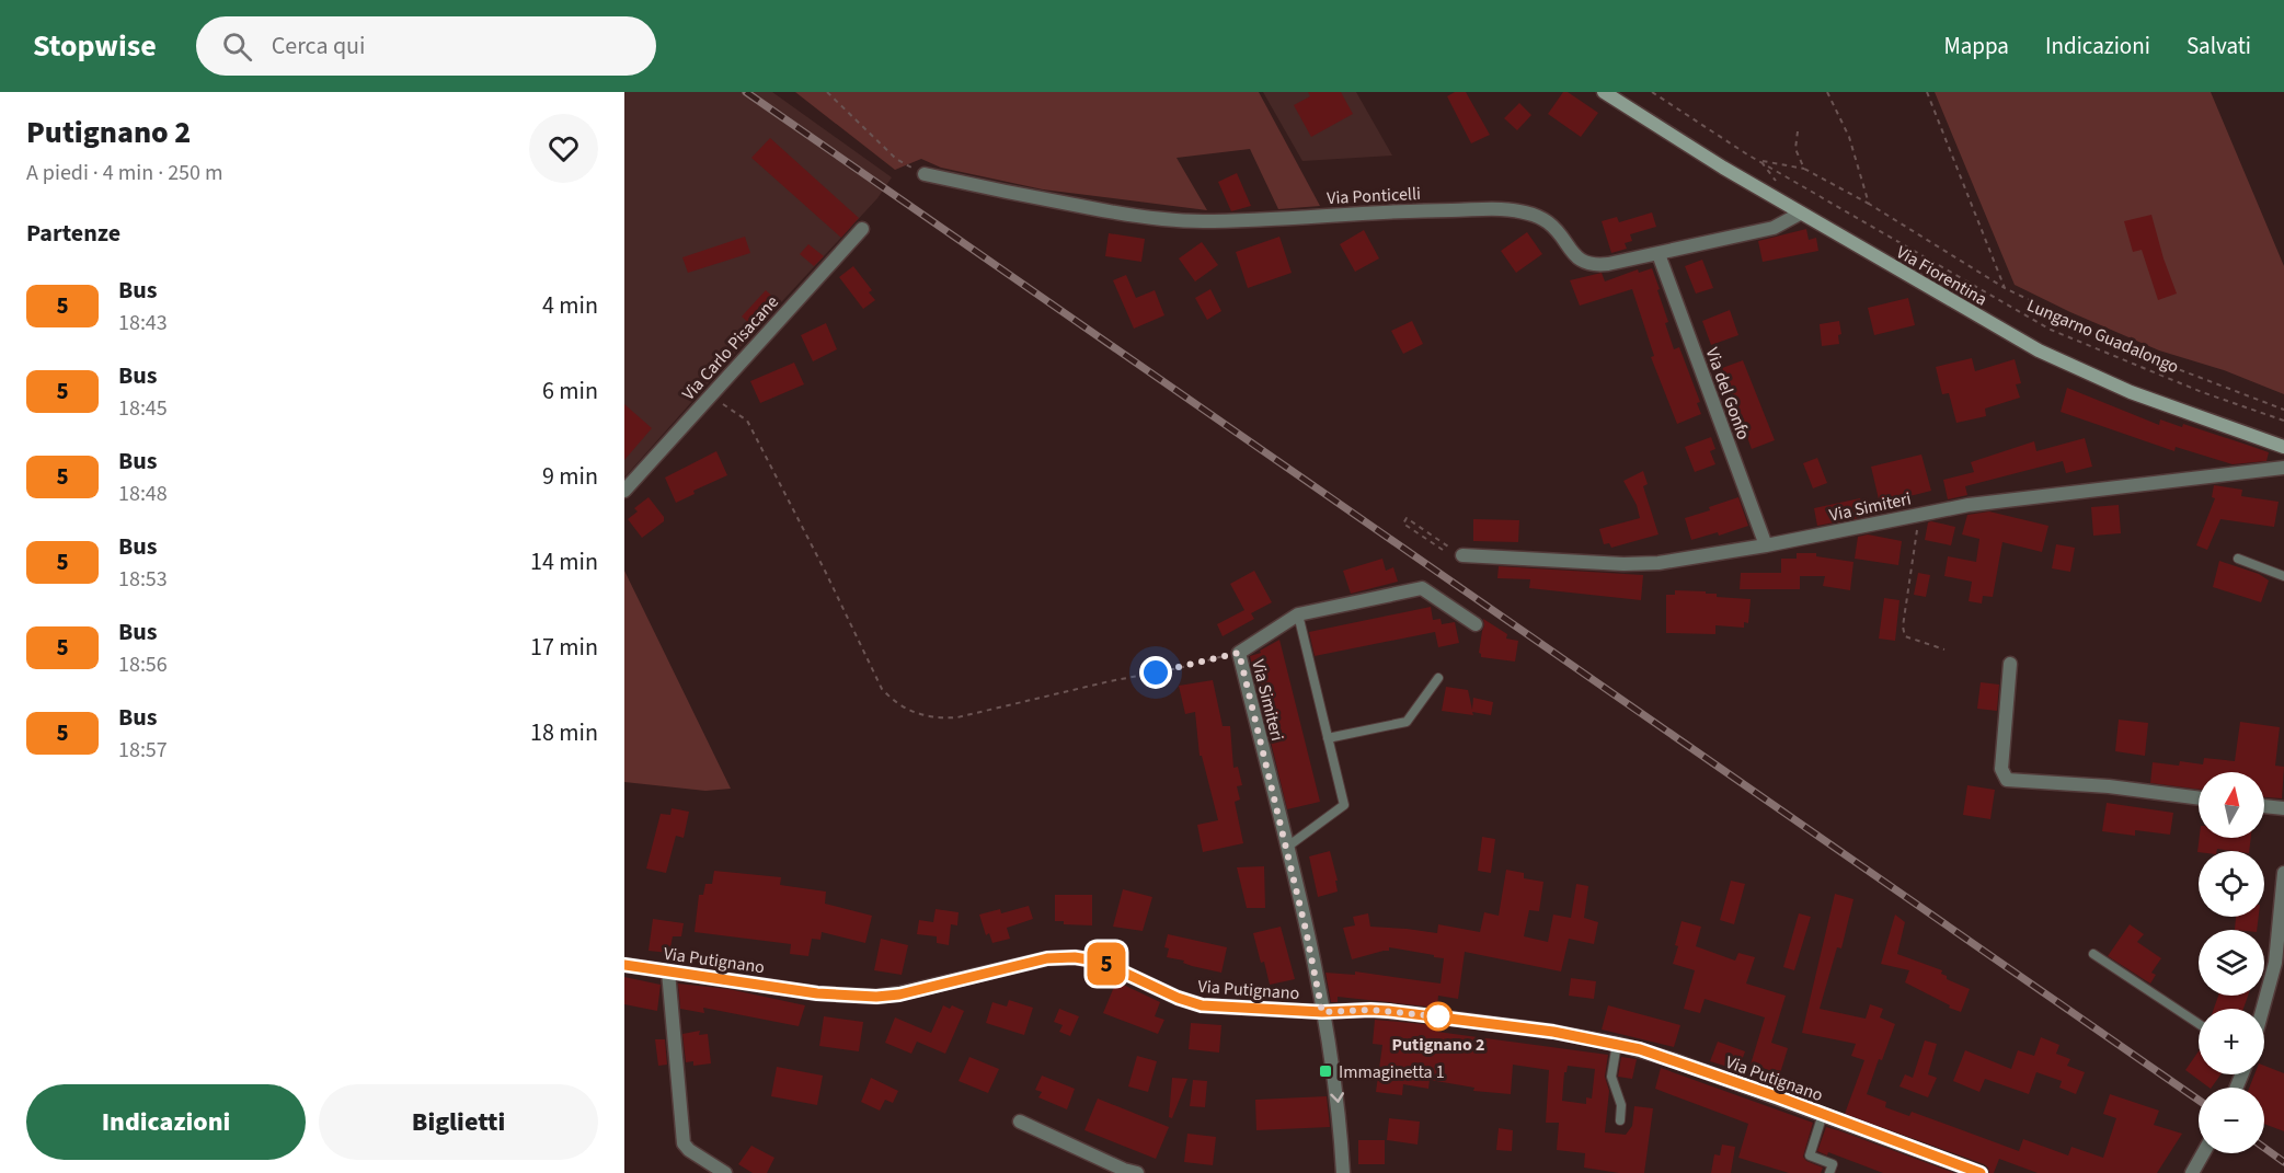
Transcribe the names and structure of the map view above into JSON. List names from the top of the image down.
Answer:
{
  "streets": {
    "main road": ["Via Fiorentina"],
    "street": [
      "Via Ponticelli",
      "Via Carlo Pisacane",
      "Via del Gonfo",
      "Via Simiteri",
      "Via Putignano"
    ],
    "path": ["Lungarno Guadalongo"]
  },
  "crossings": [
    ["Via Ponticelli", "Via Fiorentina"],
    ["Via Ponticelli", "Via del Gonfo"],
    ["Via del Gonfo", "Via Simiteri"],
    ["Via Simiteri", "Via Putignano"]
  ],
  "places": {
    "other": ["Putignano 2"],
    "transit": ["Immaginetta 1"]
  },
  "lines": ["bus line 5"],
  "north": "top",
  "page": {
    "header": "Stopwise",
    "search": "Cerca qui",
    "nav": ["Mappa", "Indicazioni", "Salvati"],
    "heading": [
      ["Putignano 2", "A piedi · 4 min · 250 m"],
      "Partenze"
    ],
    "on_map": "5",
    "list": [
      {
        "mark": "5",
        "name": "Bus",
        "note": "18:43",
        "value": "4 min"
      },
      {
        "mark": "5",
        "name": "Bus",
        "note": "18:45",
        "value": "6 min"
      },
      {
        "mark": "5",
        "name": "Bus",
        "note": "18:48",
        "value": "9 min"
      },
      {
        "mark": "5",
        "name": "Bus",
        "note": "18:53",
        "value": "14 min"
      },
      {
        "mark": "5",
        "name": "Bus",
        "note": "18:56",
        "value": "17 min"
      },
      {
        "mark": "5",
        "name": "Bus",
        "note": "18:57",
        "value": "18 min"
      }
    ],
    "map_buttons": ["+", "−"],
    "buttons": ["Indicazioni", "Biglietti"]
  }
}
